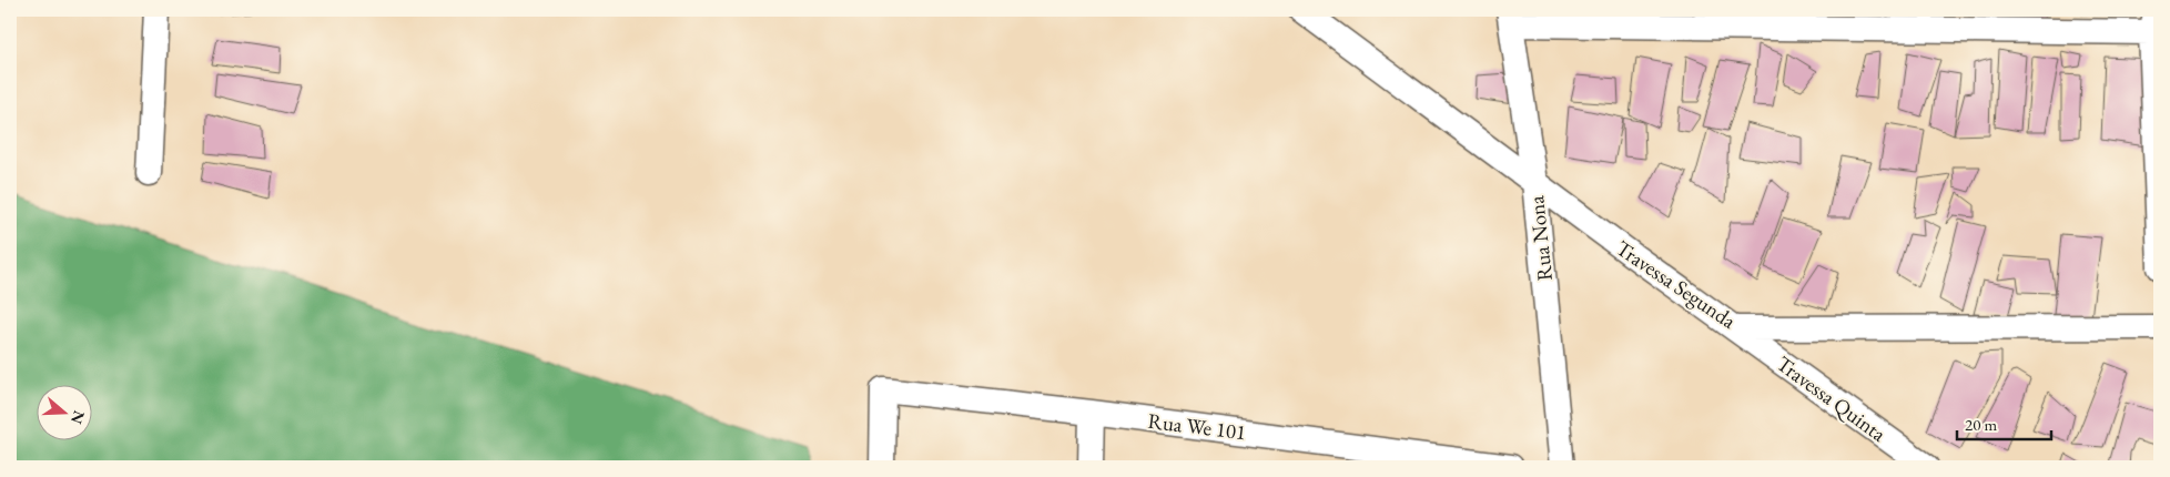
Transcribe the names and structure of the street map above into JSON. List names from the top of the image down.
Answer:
{
  "streets": {
    "street": [
      "Rua Nona",
      "Travessa Segunda",
      "Travessa Quinta",
      "Rua We 101"
    ]
  },
  "crossings": [
    ["Rua Nona", "Travessa Segunda"],
    ["Travessa Segunda", "Travessa Quinta"]
  ],
  "scale_bar": "20 m",
  "north": "right"
}
